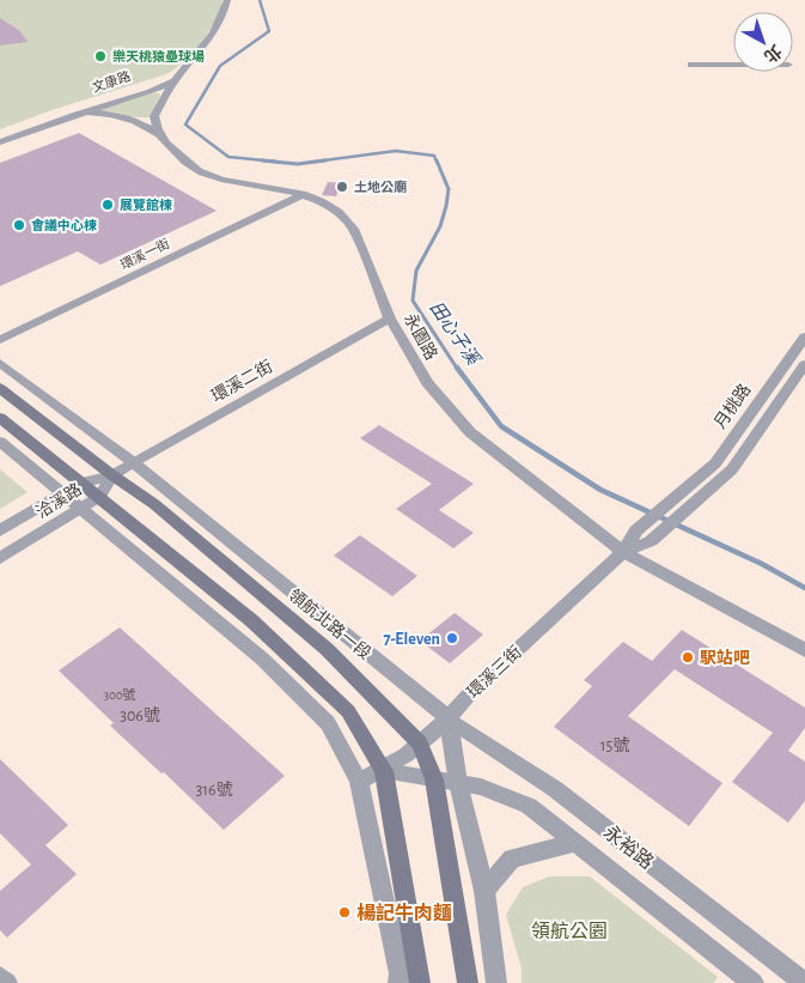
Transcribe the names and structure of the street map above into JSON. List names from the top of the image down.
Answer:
{
  "streets": {
    "main road": ["領航北路一段"],
    "street": [
      "文康路",
      "環溪一街",
      "永園路",
      "環溪二街",
      "月桃路",
      "洽溪路",
      "環溪三街",
      "永裕路"
    ]
  },
  "crossings": [
    ["文康路", "永園路"],
    ["環溪一街", "永園路"],
    ["永園路", "環溪二街"],
    ["永園路", "月桃路"],
    ["永園路", "環溪三街"],
    ["環溪二街", "洽溪路"],
    ["環溪二街", "領航北路一段"],
    ["月桃路", "環溪三街"],
    ["洽溪路", "領航北路一段"],
    ["領航北路一段", "環溪三街"],
    ["領航北路一段", "永裕路"],
    ["環溪三街", "永裕路"]
  ],
  "water": ["田心子溪"],
  "parks": ["領航公園"],
  "places": [
    "樂天桃猿壘球場",
    "土地公廟",
    "展覽館棟",
    "會議中心棟",
    "7-Eleven",
    "駅站吧",
    "楊記牛肉麵"
  ],
  "house_numbers": [
    "300號",
    "306號",
    "15號",
    "316號"
  ],
  "north": "bottom right"
}
